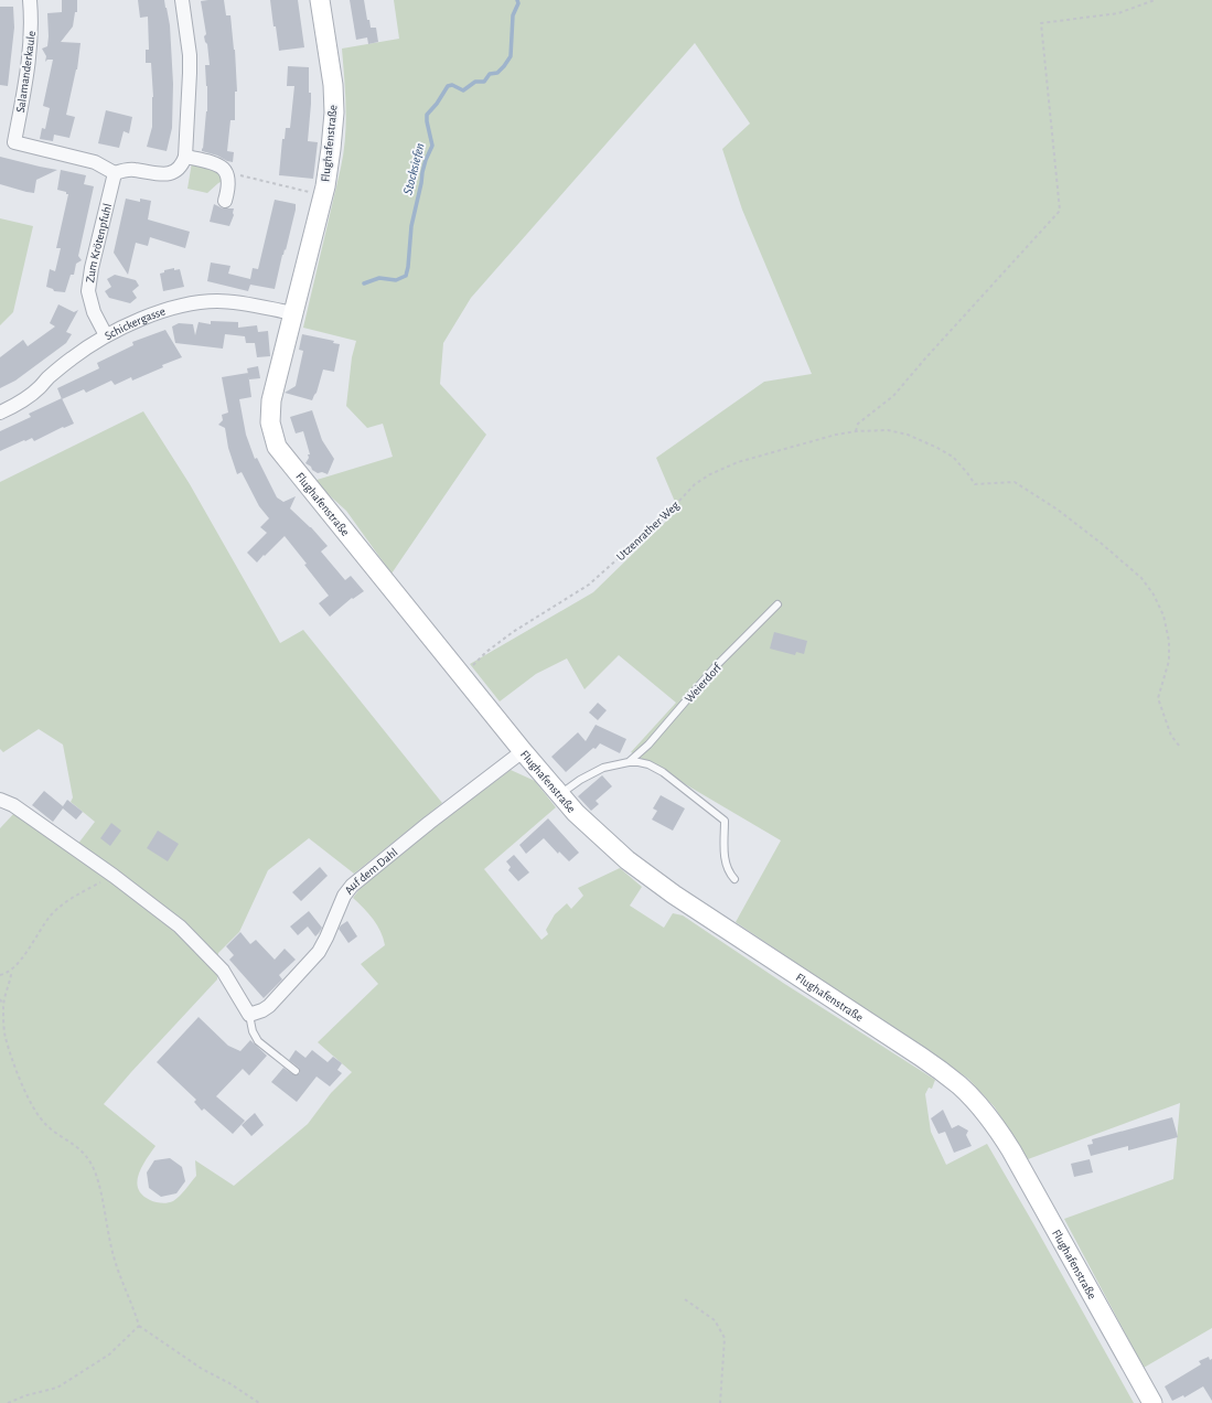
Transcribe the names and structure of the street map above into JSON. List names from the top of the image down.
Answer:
{
  "streets": {
    "main road": ["Flughafenstraße"],
    "street": [
      "Salamanderkaule",
      "Zum Krötenpfuhl",
      "Schickergasse",
      "Auf dem Dahl"
    ],
    "lane": ["Weierdorf"],
    "path": ["Utzenrather Weg"]
  },
  "crossings": [
    ["Salamanderkaule", "Zum Krötenpfuhl"],
    ["Flughafenstraße", "Schickergasse"],
    ["Flughafenstraße", "Utzenrather Weg"],
    ["Flughafenstraße", "Weierdorf"],
    ["Flughafenstraße", "Auf dem Dahl"],
    ["Zum Krötenpfuhl", "Schickergasse"]
  ],
  "water": ["Stocksiefen"]
}
